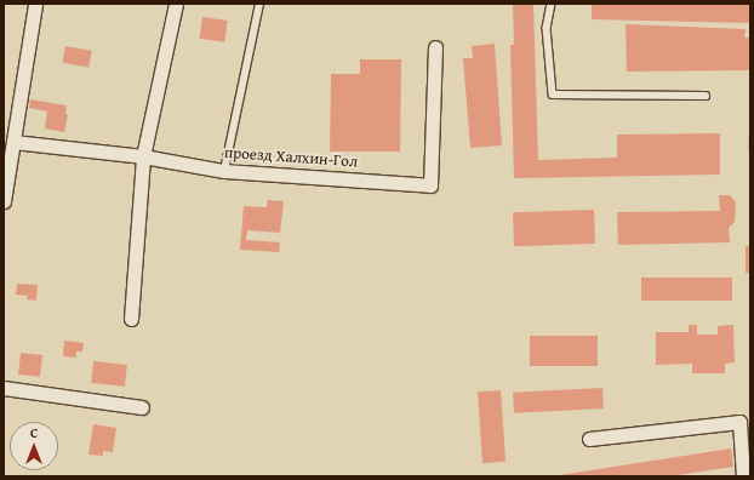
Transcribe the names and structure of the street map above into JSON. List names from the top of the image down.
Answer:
{
  "streets": {
    "street": ["проезд Халхин-Гол"]
  },
  "north": "top"
}
